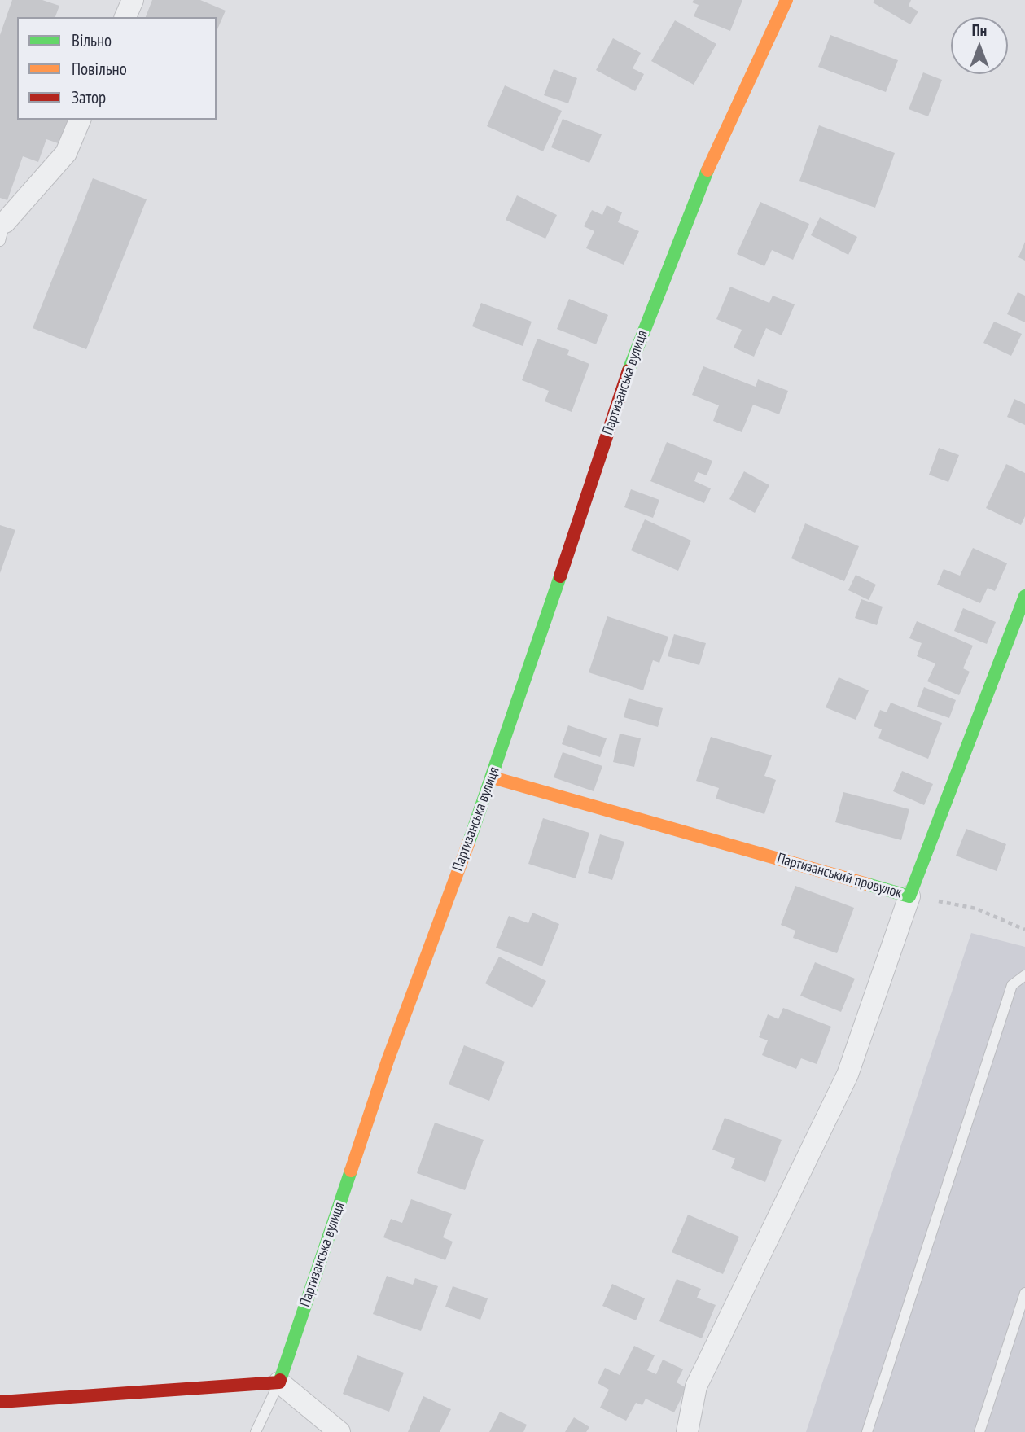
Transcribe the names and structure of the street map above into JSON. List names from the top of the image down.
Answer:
{
  "streets": {
    "street": ["Партизанська вулиця", "Партизанський провулок"]
  },
  "crossings": [
    ["Партизанська вулиця", "Партизанський провулок"]
  ],
  "legend": ["Вільно", "Повільно", "Затор"],
  "north": "top"
}
